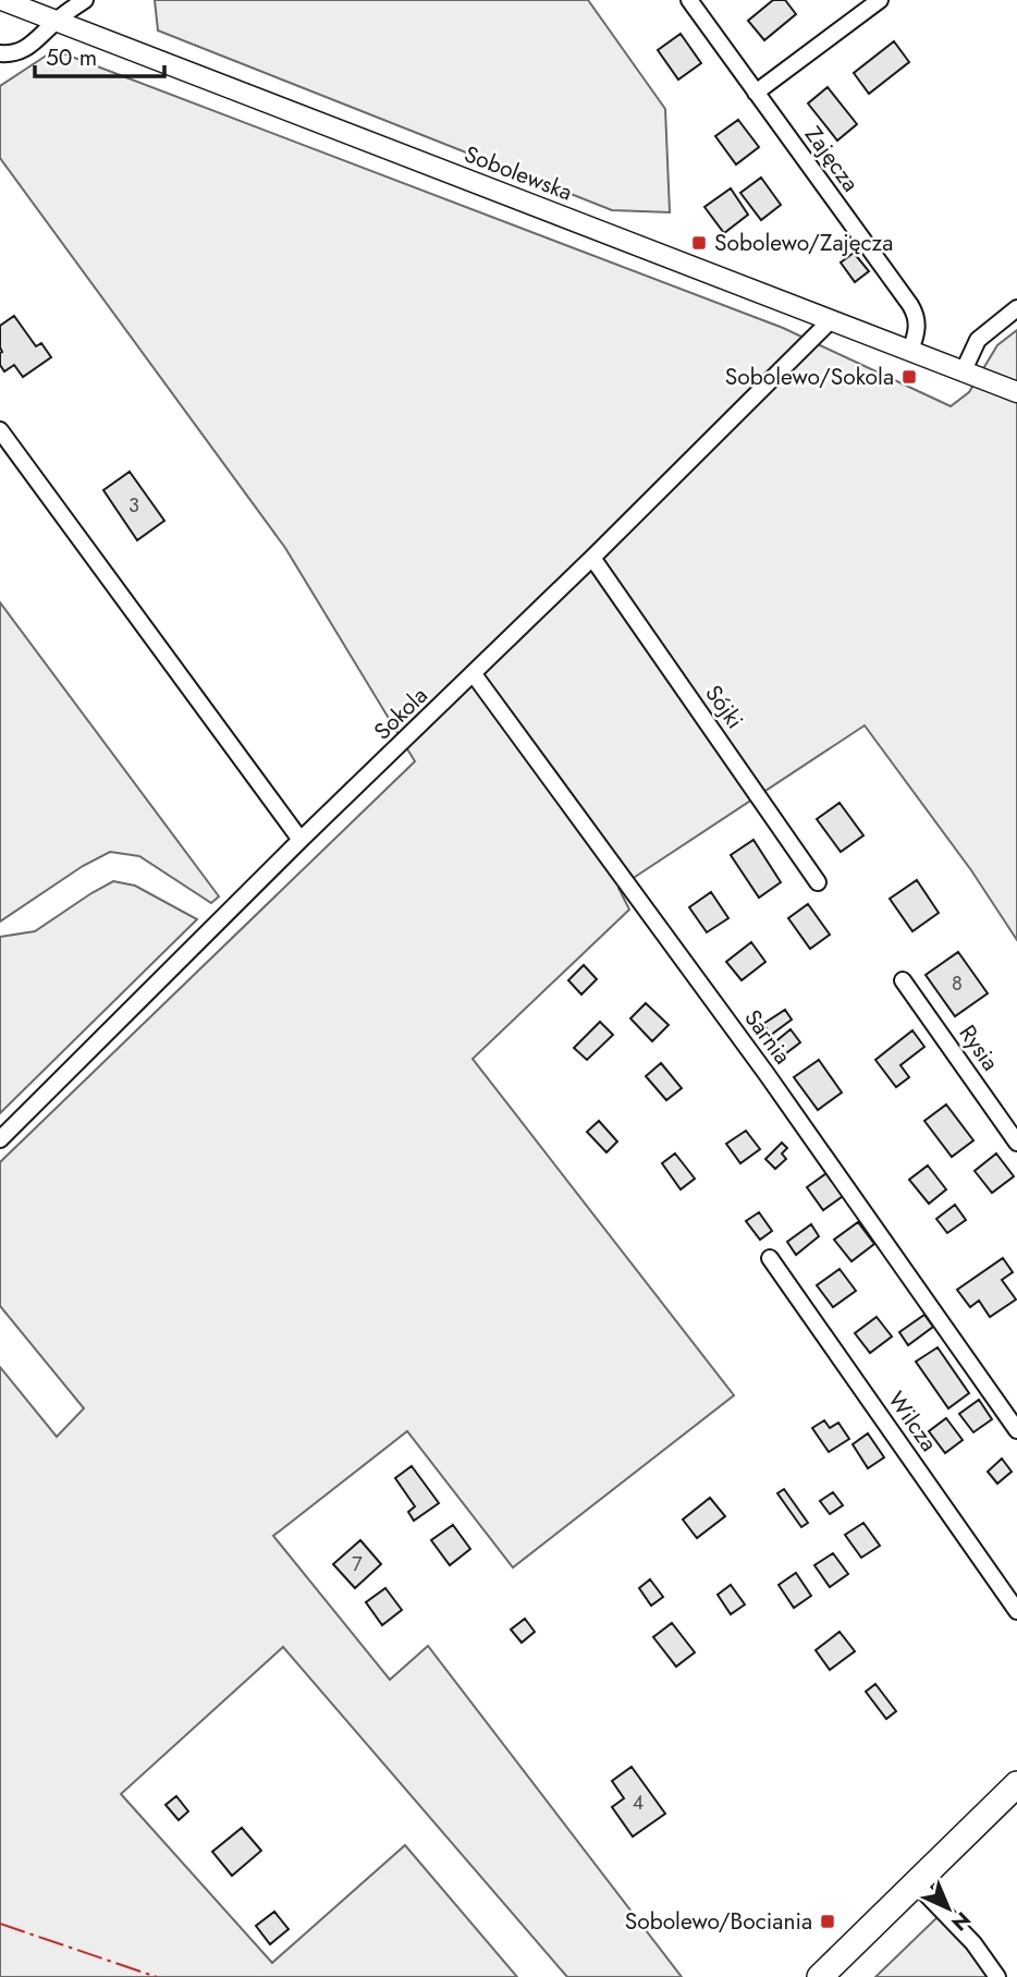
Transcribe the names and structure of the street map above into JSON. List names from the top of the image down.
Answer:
{
  "streets": {
    "street": [
      "Zajęcza",
      "Sobolewska",
      "Sójki",
      "Sokola",
      "Sarnia",
      "Rysia",
      "Wilcza"
    ]
  },
  "crossings": [
    ["Zajęcza", "Sobolewska"],
    ["Sobolewska", "Sokola"],
    ["Sójki", "Sokola"],
    ["Sokola", "Sarnia"]
  ],
  "places": {
    "transit": ["Sobolewo/Zajęcza", "Sobolewo/Sokola", "Sobolewo/Bociania"]
  },
  "house_numbers": [
    "3",
    "8",
    "7",
    "4"
  ],
  "scale_bar": "50 m",
  "north": "bottom right"
}
